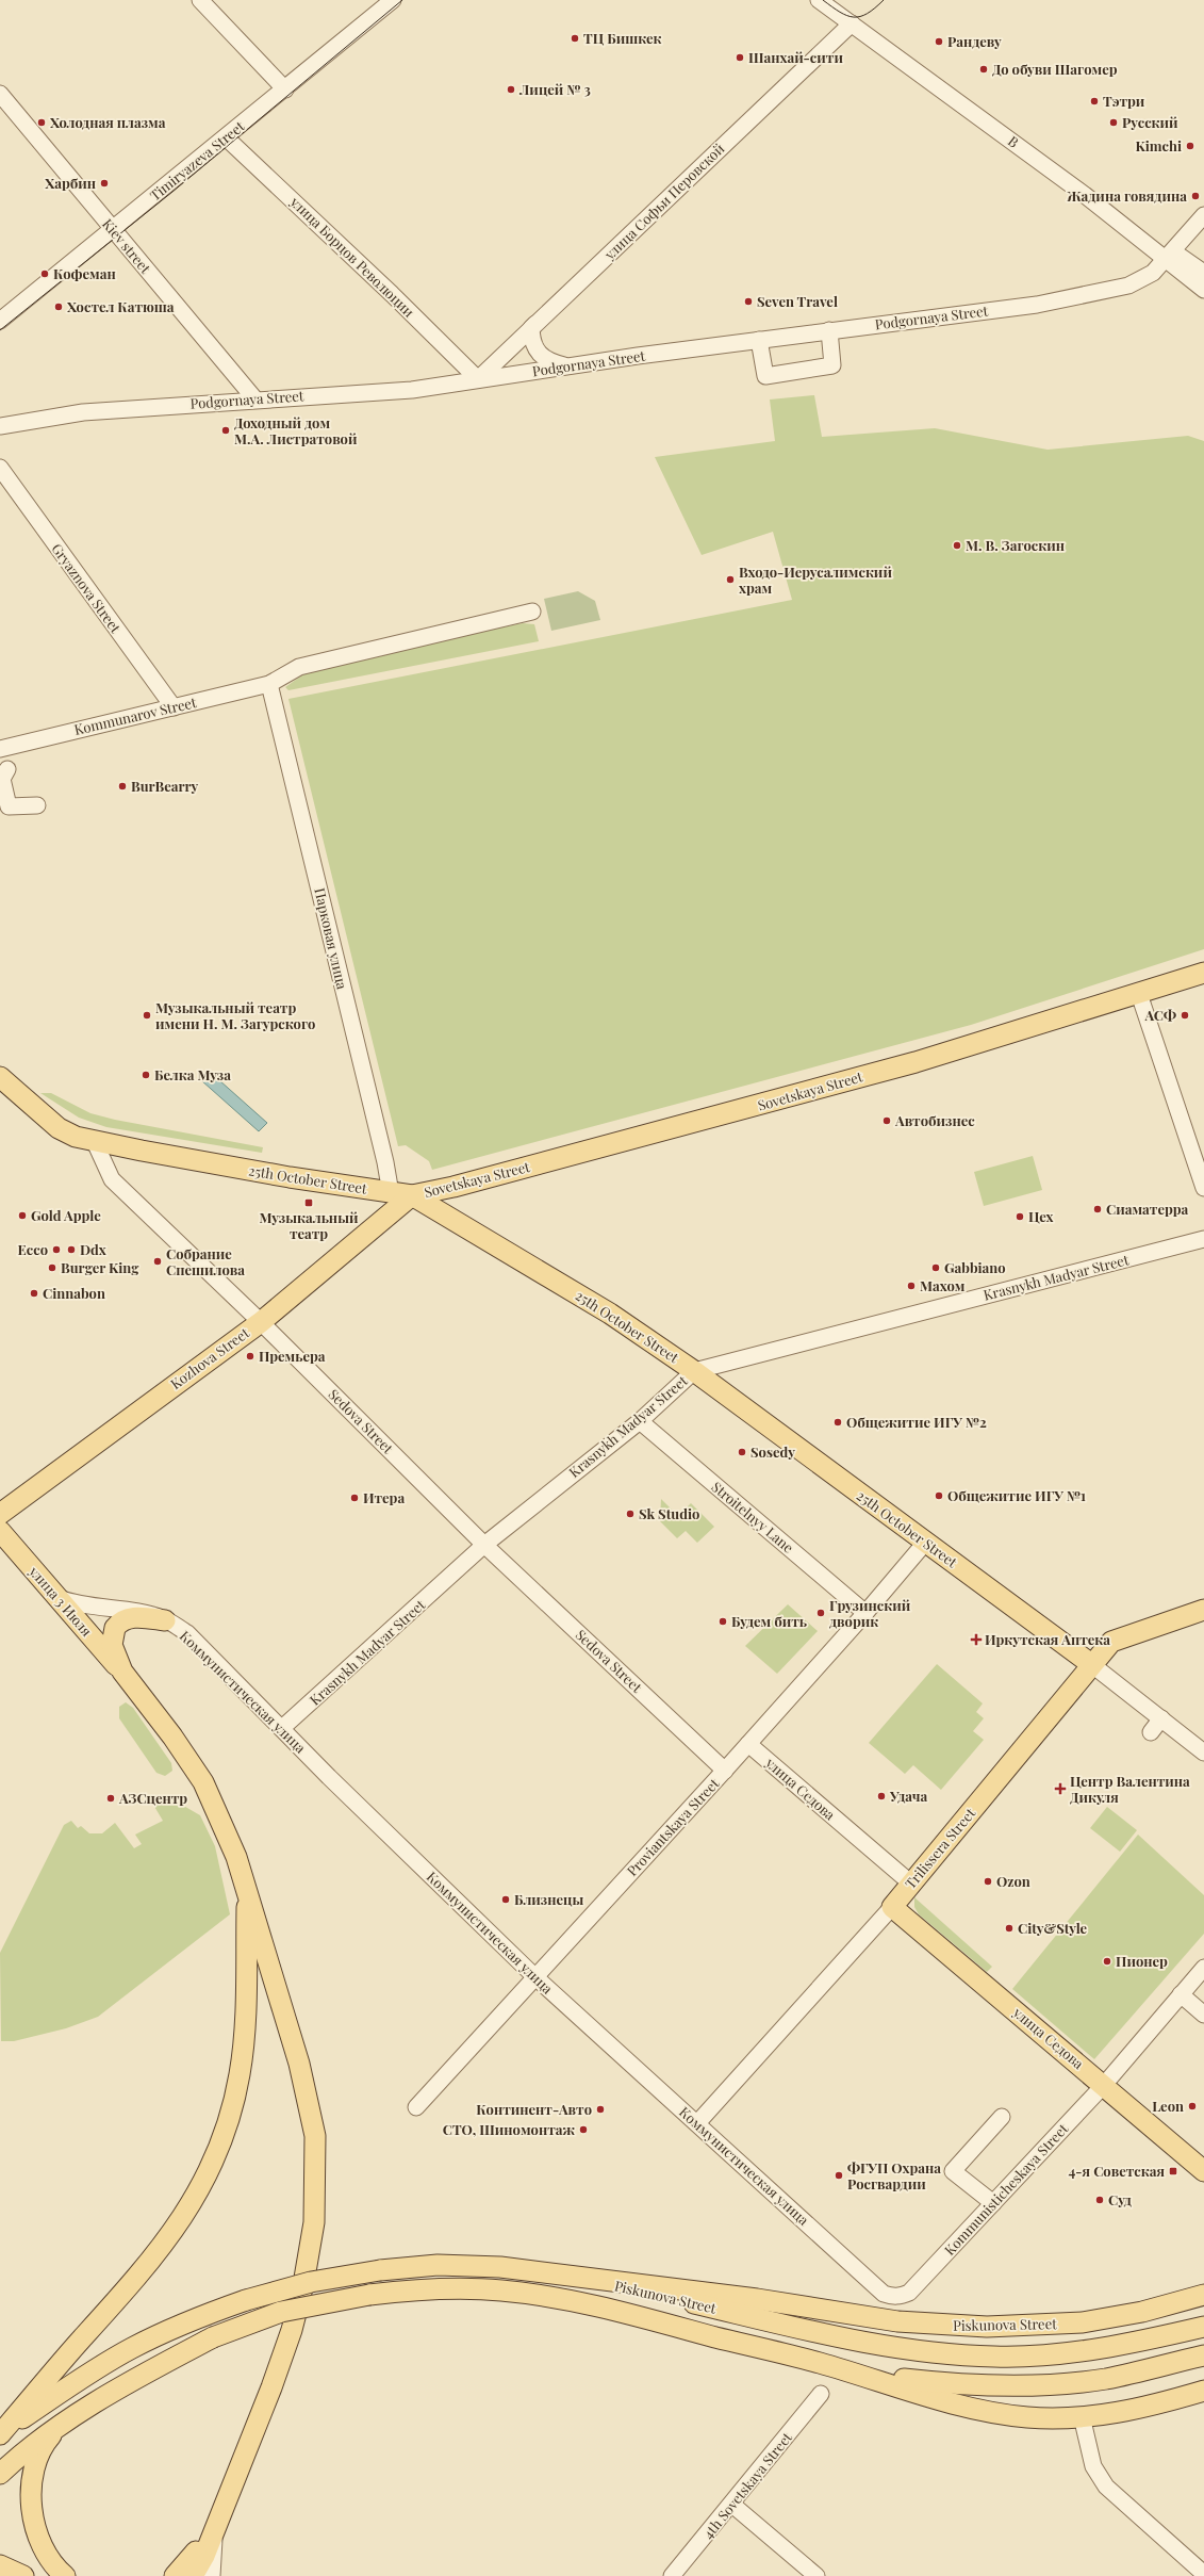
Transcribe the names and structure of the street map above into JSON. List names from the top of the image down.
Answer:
{
  "streets": {
    "main road": [
      "Sovetskaya Street",
      "25th October Street",
      "Kozhova Street",
      "улица 3 Июля",
      "улица Седова",
      "Trilissera Street",
      "Piskunova Street"
    ],
    "street": [
      "B",
      "Timiryazeva Street",
      "улица Софьи Перовской",
      "Kiev street",
      "улица Борцов Революции",
      "Podgornaya Street",
      "Gryaznova Street",
      "Kommunarov Street",
      "Парковая улица",
      "Krasnykh Madyar Street",
      "Sedova Street",
      "Stroitelnyy Lane",
      "Коммунистическая улица",
      "Proviantskaya Street",
      "Kommunisticheskaya Street",
      "4th Sovetskaya Street"
    ]
  },
  "crossings": [
    ["B", "улица Софьи Перовской"],
    ["B", "Podgornaya Street"],
    ["Timiryazeva Street", "Kiev street"],
    ["Timiryazeva Street", "улица Борцов Революции"],
    ["улица Софьи Перовской", "улица Борцов Революции"],
    ["улица Софьи Перовской", "Podgornaya Street"],
    ["Kiev street", "Podgornaya Street"],
    ["улица Борцов Революции", "Podgornaya Street"],
    ["Gryaznova Street", "Kommunarov Street"],
    ["Kommunarov Street", "Парковая улица"],
    ["Парковая улица", "25th October Street"],
    ["Sovetskaya Street", "25th October Street"],
    ["Sovetskaya Street", "Kozhova Street"],
    ["25th October Street", "Krasnykh Madyar Street"],
    ["25th October Street", "Kozhova Street"],
    ["25th October Street", "Sedova Street"],
    ["25th October Street", "Proviantskaya Street"],
    ["25th October Street", "Trilissera Street"],
    ["Krasnykh Madyar Street", "Sedova Street"],
    ["Krasnykh Madyar Street", "Stroitelnyy Lane"],
    ["Krasnykh Madyar Street", "Коммунистическая улица"],
    ["Kozhova Street", "Sedova Street"],
    ["Sedova Street", "Proviantskaya Street"],
    ["Stroitelnyy Lane", "Proviantskaya Street"],
    ["улица 3 Июля", "Коммунистическая улица"],
    ["Коммунистическая улица", "Proviantskaya Street"],
    ["Коммунистическая улица", "Trilissera Street"],
    ["Коммунистическая улица", "Kommunisticheskaya Street"],
    ["улица Седова", "Proviantskaya Street"],
    ["улица Седова", "Trilissera Street"],
    ["улица Седова", "Kommunisticheskaya Street"]
  ],
  "places": {
    "other": [
      "ТЦ Бишкек",
      "Рандеву",
      "Шанхай-сити",
      "До обуви Шагомер",
      "Лицей № 3",
      "Тэтри",
      "Холодная плазма",
      "Русский",
      "Kimchi",
      "Харбин",
      "Жадина говядина",
      "Кофеман",
      "Seven Travel",
      "Хостел Катюша",
      "Доходный дом М.А. Листратовой",
      "М. В. Загоскин",
      "Входо-Иерусалимский храм",
      "BurBearry",
      "Музыкальный театр имени Н. М. Загурского",
      "АСФ",
      "Белка Муза",
      "Автобизнес",
      "Сиаматерра",
      "Gold Apple",
      "Цех",
      "Ecco",
      "Ddx",
      "Собрание Спешилова",
      "Burger King",
      "Gabbiano",
      "Махом",
      "Cinnabon",
      "Премьера",
      "Общежитие ИГУ №2",
      "Sosedy",
      "Общежитие ИГУ №1",
      "Итера",
      "Sk Studio",
      "Грузинский дворик",
      "Будем бить",
      "Удача",
      "АЗСцентр",
      "Ozon",
      "Близнецы",
      "City&Style",
      "Пионер",
      "Leon",
      "Континент-Авто",
      "СТО, Шиномонтаж",
      "ФГУП Охрана Росгвардии",
      "Суд"
    ],
    "transit": ["Музыкальный театр", "4-я Советская"],
    "health": ["Иркутская Аптека", "Центр Валентина Дикуля"]
  }
}
